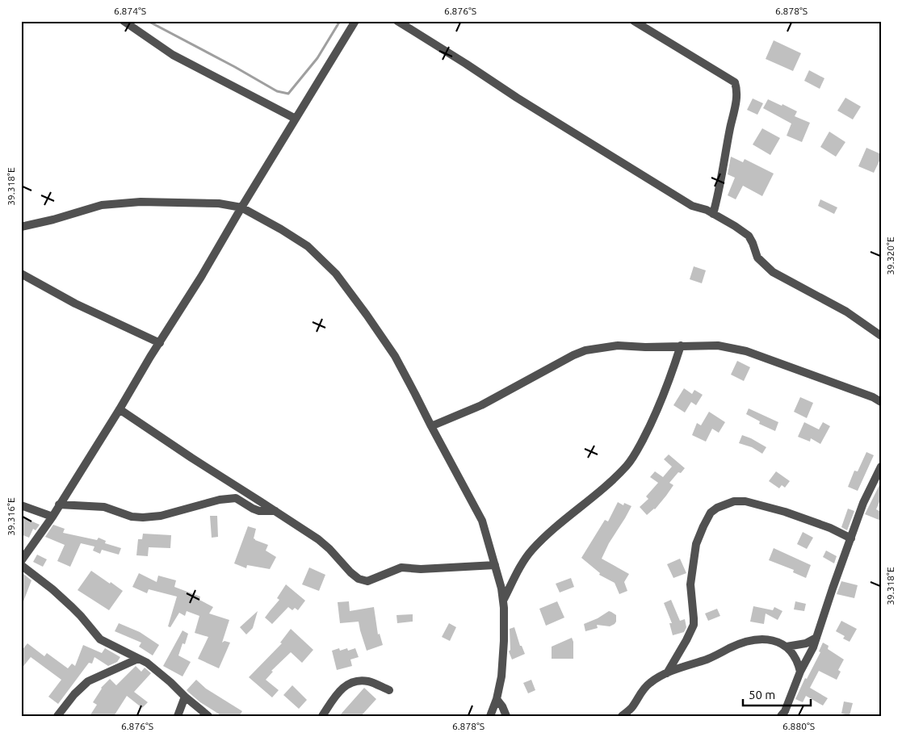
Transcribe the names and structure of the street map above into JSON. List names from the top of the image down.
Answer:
{
  "scale_bar": "50 m",
  "coordinates": [
    "6.874°S",
    "6.876°S",
    "6.878°S",
    "39.318°E",
    "39.320°E",
    "39.316°E",
    "6.880°S"
  ]
}
